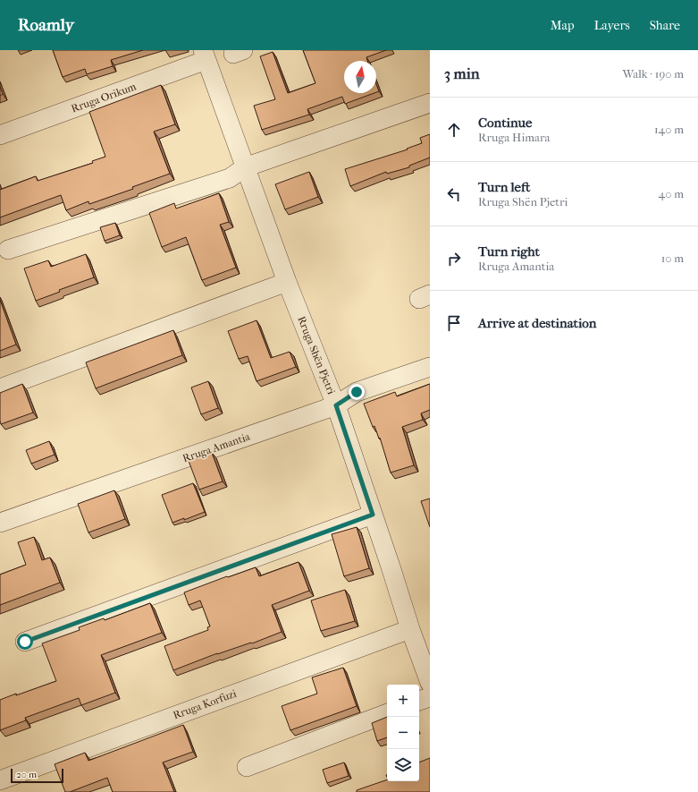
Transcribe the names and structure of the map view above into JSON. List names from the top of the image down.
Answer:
{
  "streets": {
    "street": [
      "Rruga Orikum",
      "Rruga Shën Pjetri",
      "Rruga Amantia",
      "Rruga Korfuzi"
    ]
  },
  "crossings": [
    ["Rruga Orikum", "Rruga Shën Pjetri"],
    ["Rruga Shën Pjetri", "Rruga Amantia"],
    ["Rruga Shën Pjetri", "Rruga Korfuzi"]
  ],
  "scale_bar": "20 m",
  "north": "top",
  "page": {
    "header": "Roamly",
    "nav": ["Map", "Layers", "Share"],
    "heading": ["3 min", "Walk · 190 m"],
    "list": [
      ["Continue", "Rruga Himara", "140 m"],
      ["Turn left", "Rruga Shën Pjetri", "40 m"],
      ["Turn right", "Rruga Amantia", "10 m"],
      "Arrive at destination"
    ],
    "map_buttons": ["+", "−"],
    "scale": "20 m"
  }
}
